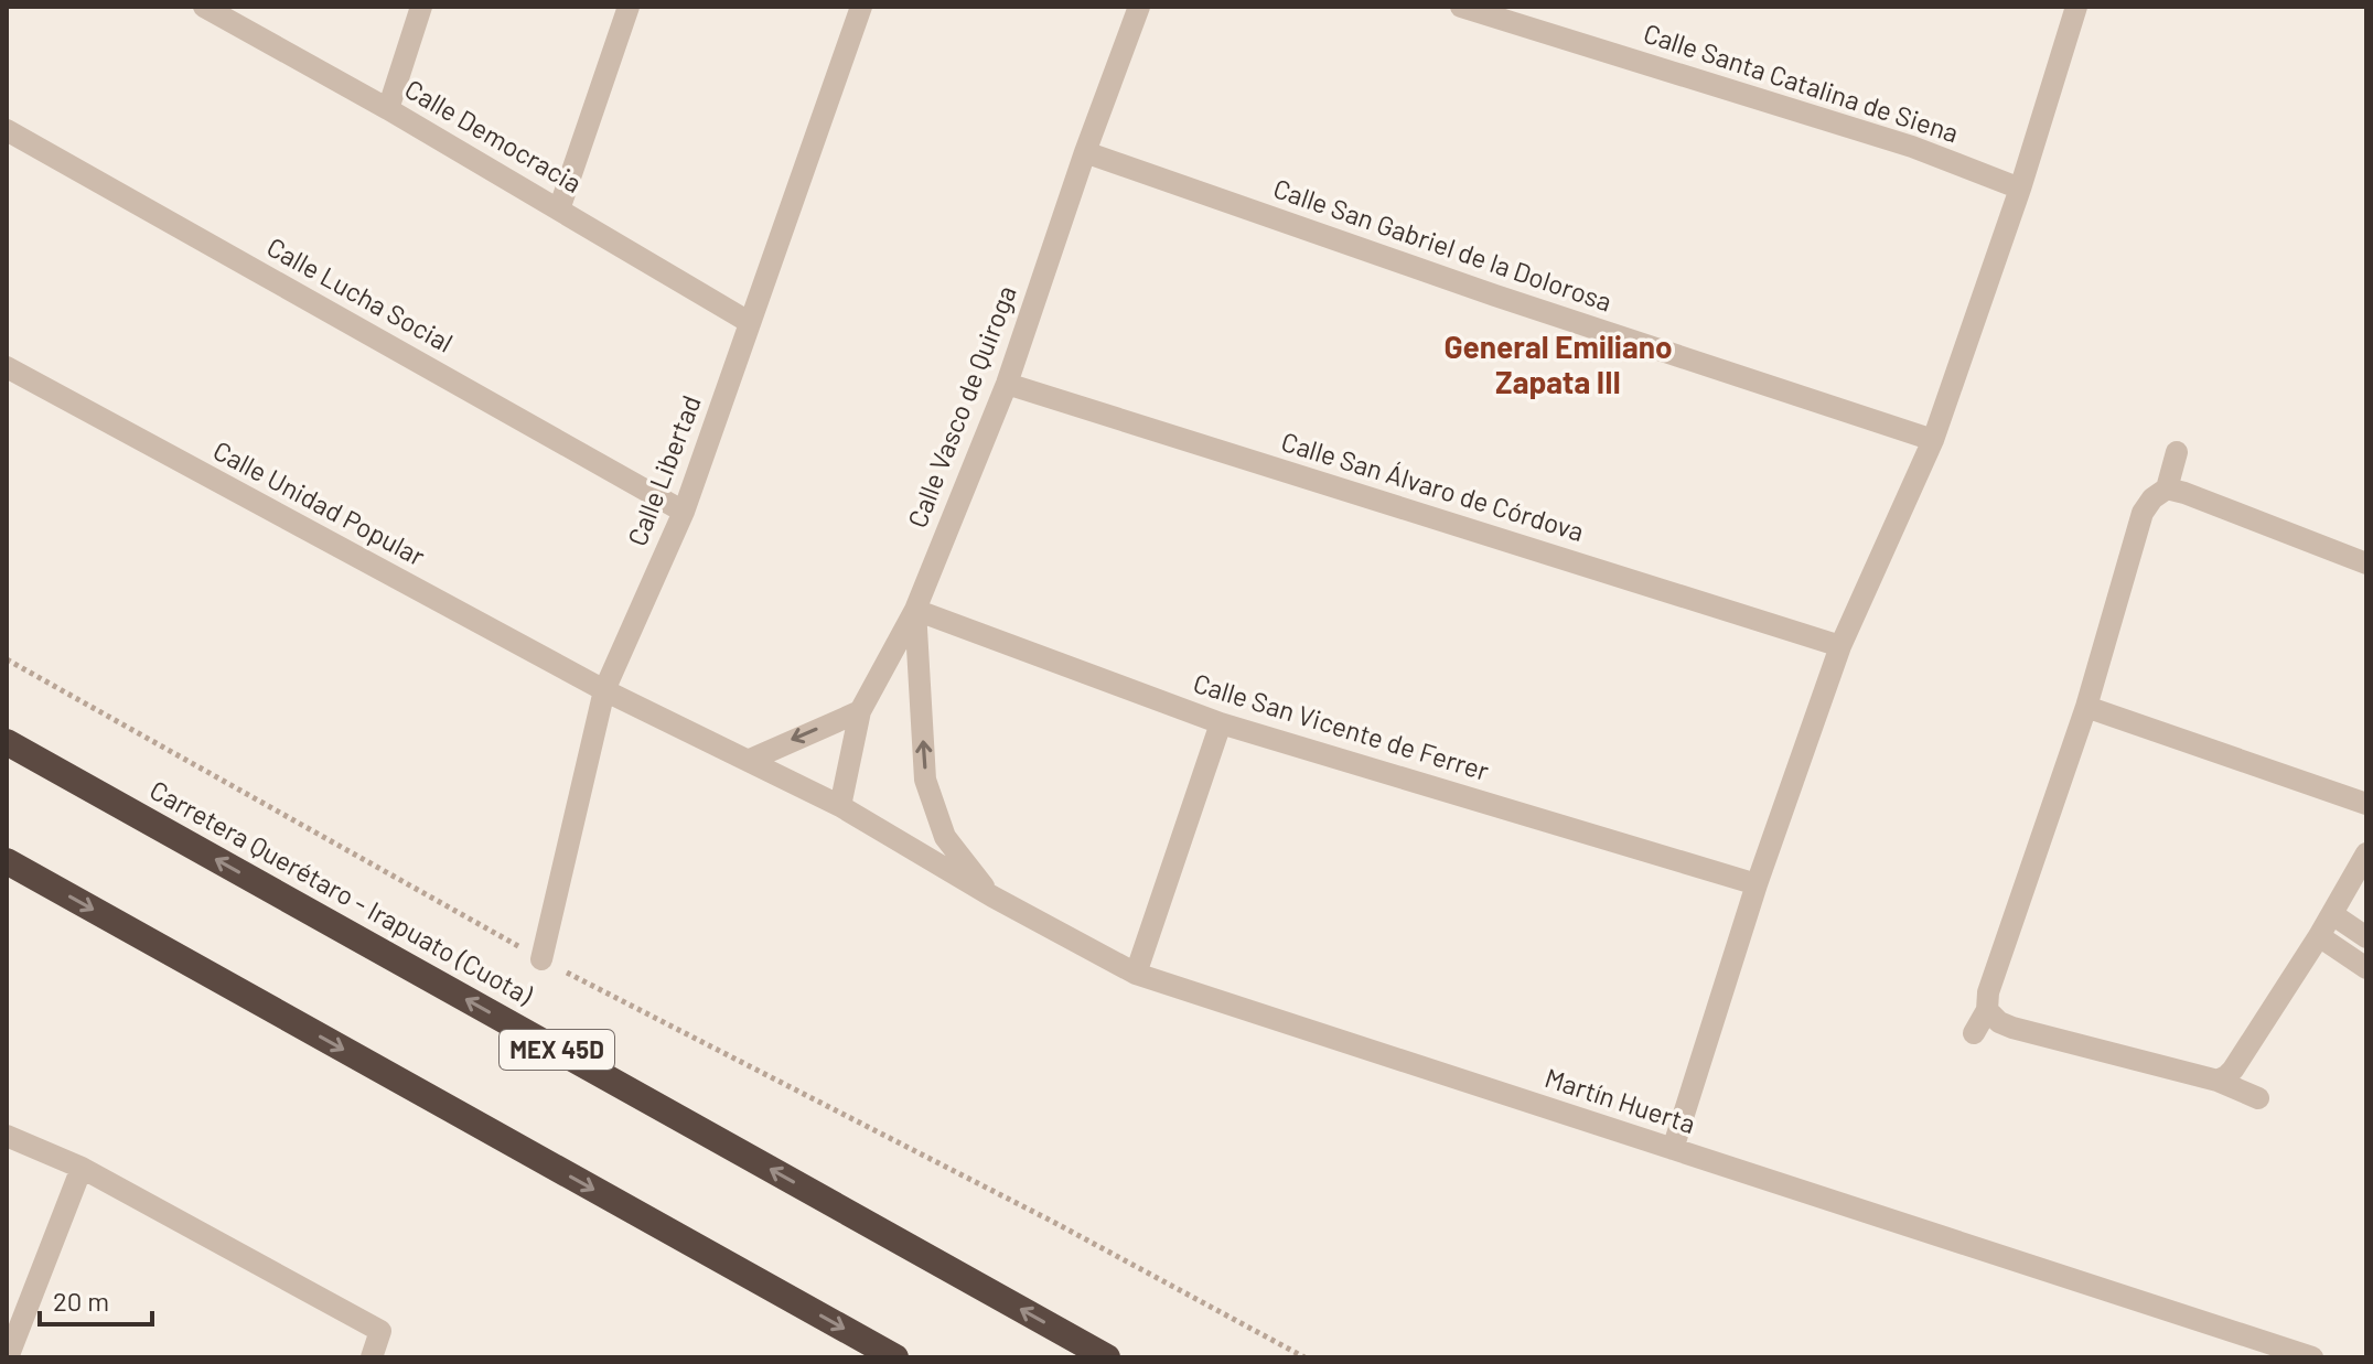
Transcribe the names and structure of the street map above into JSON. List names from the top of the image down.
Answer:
{
  "streets": {
    "highway": ["Carretera Querétaro - Irapuato (Cuota)", "MEX 45D"],
    "street": [
      "Calle Santa Catalina de Siena",
      "Calle Democracia",
      "Calle San Gabriel de la Dolorosa",
      "Calle Lucha Social",
      "Calle Vasco de Quiroga",
      "Calle Libertad",
      "Calle San Álvaro de Córdova",
      "Calle Unidad Popular",
      "Calle San Vicente de Ferrer",
      "Martín Huerta"
    ]
  },
  "crossings": [
    ["Calle Democracia", "Calle Libertad"],
    ["Calle San Gabriel de la Dolorosa", "Calle Vasco de Quiroga"],
    ["Calle Lucha Social", "Calle Libertad"],
    ["Calle Vasco de Quiroga", "Calle San Álvaro de Córdova"],
    ["Calle Vasco de Quiroga", "Calle San Vicente de Ferrer"],
    ["Calle Vasco de Quiroga", "Martín Huerta"],
    ["Calle Libertad", "Calle Unidad Popular"],
    ["Calle Unidad Popular", "Martín Huerta"]
  ],
  "districts": ["General Emiliano Zapata III"],
  "scale_bar": "20 m"
}
